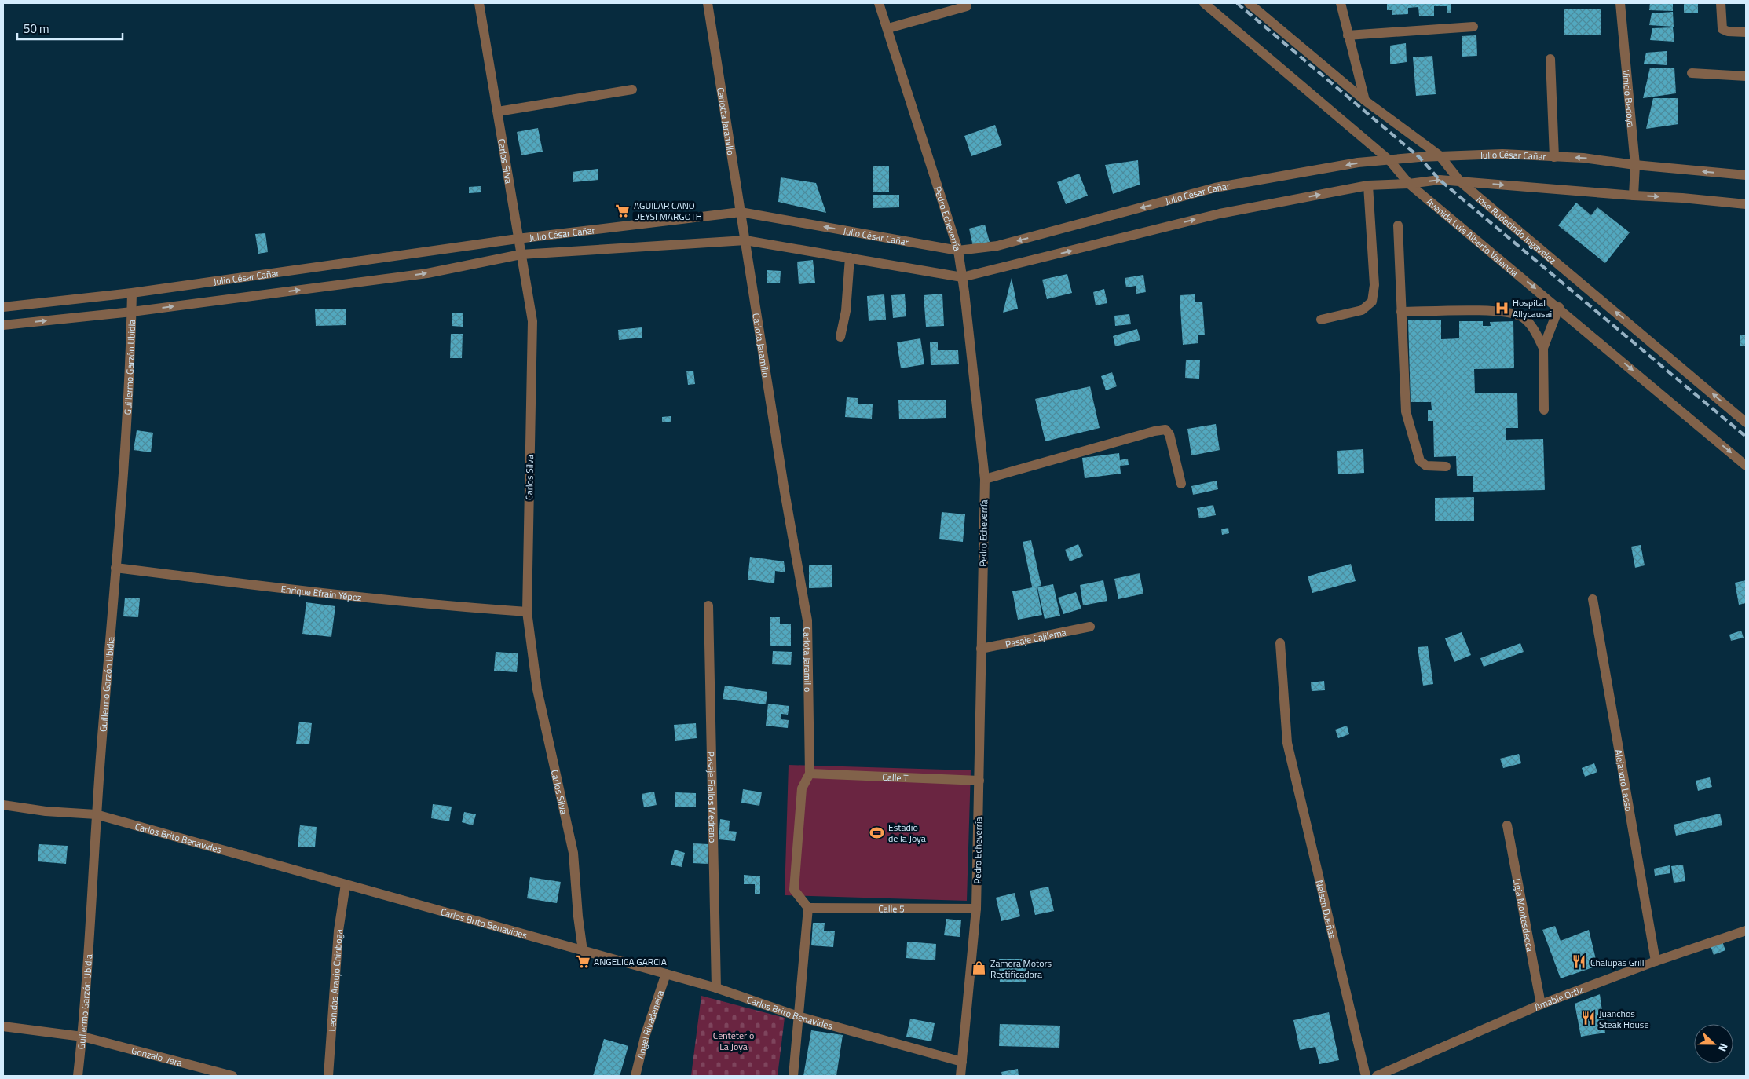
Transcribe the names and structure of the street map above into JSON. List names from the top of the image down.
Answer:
{
  "streets": {
    "street": [
      "Vinicio Bedoya",
      "Carlotta Jaramillo",
      "Julio César Cañar",
      "Carlos Silva",
      "Pedro Echeverría",
      "Jose Rudecindo Ingavelez",
      "Avenida Luis Alberto Valencia",
      "Carlota Jaramillo",
      "Guillermo Garzón Ubidia",
      "Enrique Efraín Yépez",
      "Pasaje Cajilema",
      "Calle T",
      "Alejandro Lasso",
      "Pasaje Fiallos Medrano",
      "Carlos Brito Benavides",
      "Calle 5",
      "Nelson Dueñas",
      "Ligia Montesdeoca",
      "Leonidas Araujo Chiriboga",
      "Amable Ortiz",
      "Angel Rivadeneira",
      "Gonzalo Vera"
    ]
  },
  "crossings": [
    ["Vinicio Bedoya", "Julio César Cañar"],
    ["Carlotta Jaramillo", "Julio César Cañar"],
    ["Carlotta Jaramillo", "Carlota Jaramillo"],
    ["Julio César Cañar", "Carlos Silva"],
    ["Julio César Cañar", "Pedro Echeverría"],
    ["Julio César Cañar", "Jose Rudecindo Ingavelez"],
    ["Julio César Cañar", "Avenida Luis Alberto Valencia"],
    ["Julio César Cañar", "Carlota Jaramillo"],
    ["Julio César Cañar", "Guillermo Garzón Ubidia"],
    ["Carlos Silva", "Enrique Efraín Yépez"],
    ["Carlos Silva", "Carlos Brito Benavides"],
    ["Pedro Echeverría", "Pasaje Cajilema"],
    ["Pedro Echeverría", "Calle T"],
    ["Pedro Echeverría", "Carlos Brito Benavides"],
    ["Pedro Echeverría", "Calle 5"],
    ["Carlota Jaramillo", "Calle T"],
    ["Carlota Jaramillo", "Calle 5"],
    ["Guillermo Garzón Ubidia", "Enrique Efraín Yépez"],
    ["Guillermo Garzón Ubidia", "Carlos Brito Benavides"],
    ["Guillermo Garzón Ubidia", "Gonzalo Vera"],
    ["Alejandro Lasso", "Amable Ortiz"],
    ["Pasaje Fiallos Medrano", "Carlos Brito Benavides"],
    ["Carlos Brito Benavides", "Leonidas Araujo Chiriboga"],
    ["Carlos Brito Benavides", "Angel Rivadeneira"],
    ["Ligia Montesdeoca", "Amable Ortiz"]
  ],
  "one_way": ["Jose Rudecindo Ingavelez", "Avenida Luis Alberto Valencia"],
  "parks": ["Centeterio La Joya"],
  "places": {
    "supermarket": ["AGUILAR CANO DEYSI MARGOTH", "ANGELICA GARCIA"],
    "hospital": ["Hospital Allycausai"],
    "sports": ["Estadio de la Joya"],
    "restaurant": ["Chalupas Grill", "Juanchos Steak House"],
    "shop": ["Zamora Motors Rectificadora"]
  },
  "scale_bar": "50 m",
  "north": "right"
}
